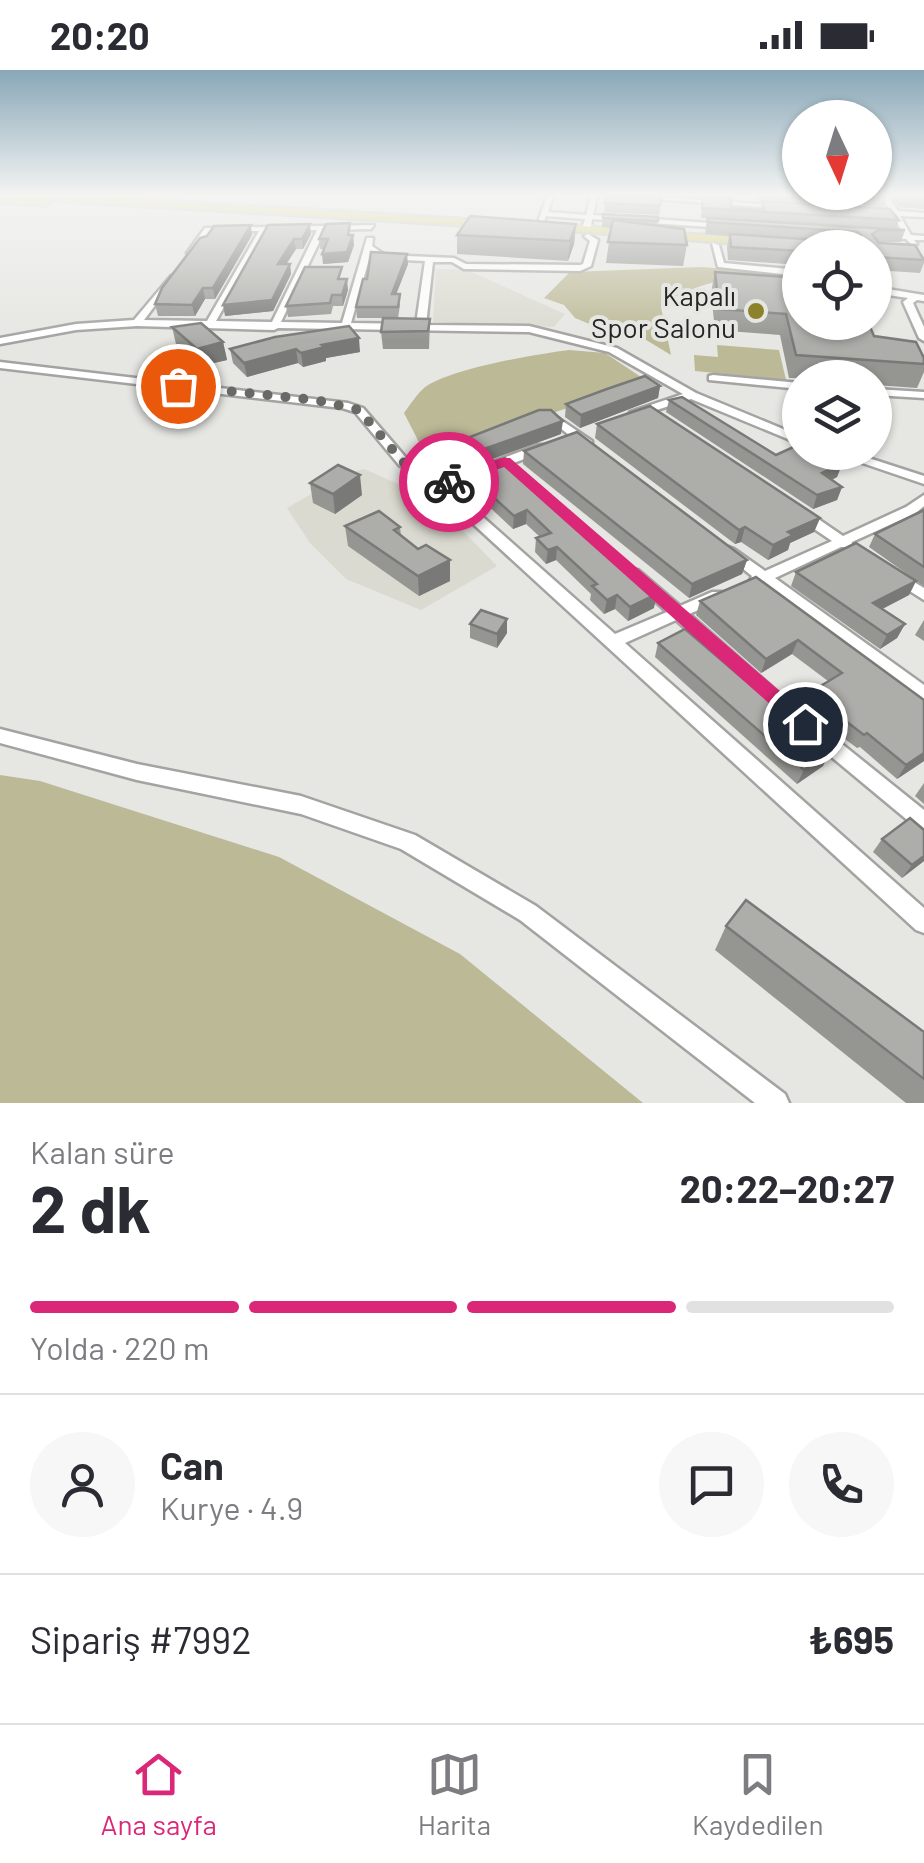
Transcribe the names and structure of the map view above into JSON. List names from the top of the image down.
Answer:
{
  "places": ["Kapalı Spor Salonu"],
  "north": "bottom",
  "page": {
    "status": "20:20",
    "heading": ["2 dk", "Kalan süre", "20:22–20:27"],
    "panel": [
      "Can",
      "Kurye · 4.9",
      "Sipariş #7992",
      "₺695"
    ],
    "bar": "Yolda · 220 m",
    "tabs": ["Ana sayfa", "Harita", "Kaydedilen"]
  }
}
